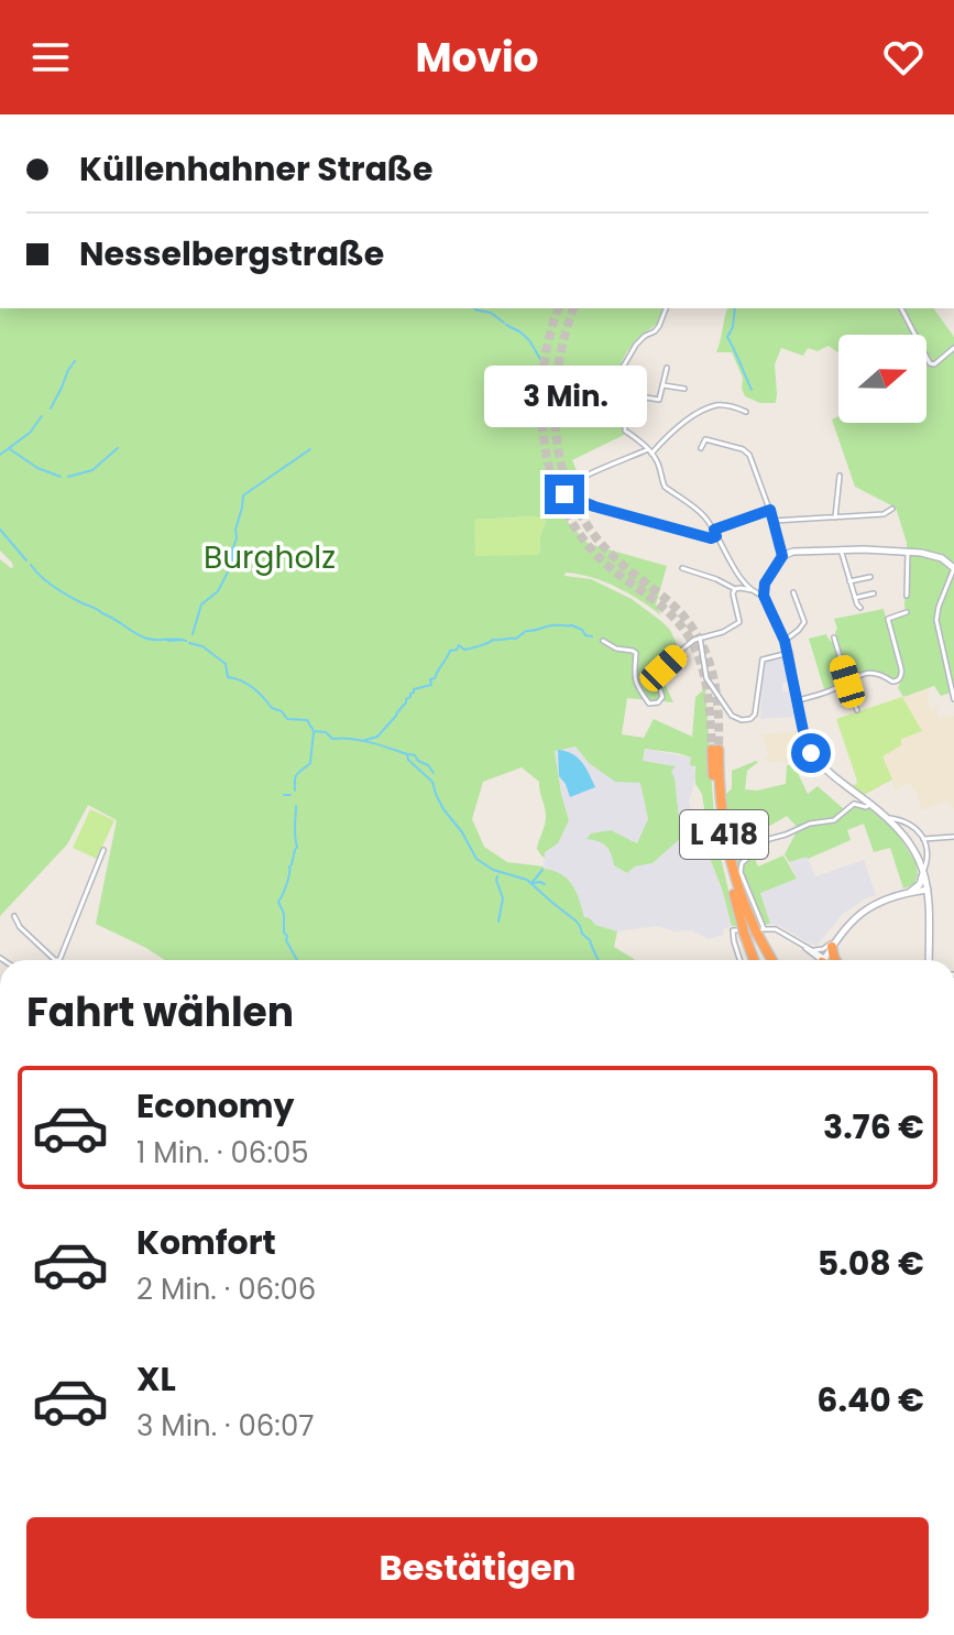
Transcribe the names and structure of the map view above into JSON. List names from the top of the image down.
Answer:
{
  "streets": {
    "highway": ["L 418"]
  },
  "parks": ["Burgholz"],
  "north": "right",
  "page": {
    "header": "Movio",
    "banner": ["Küllenhahner Straße", "Nesselbergstraße"],
    "bubble": "3 Min.",
    "heading": "Fahrt wählen",
    "list": [
      {
        "name": "Economy",
        "note": "1 Min. · 06:05",
        "value": "3.76 €"
      },
      {
        "name": "Komfort",
        "note": "2 Min. · 06:06",
        "value": "5.08 €"
      },
      {
        "name": "XL",
        "note": "3 Min. · 06:07",
        "value": "6.40 €"
      }
    ],
    "buttons": "Bestätigen"
  }
}
